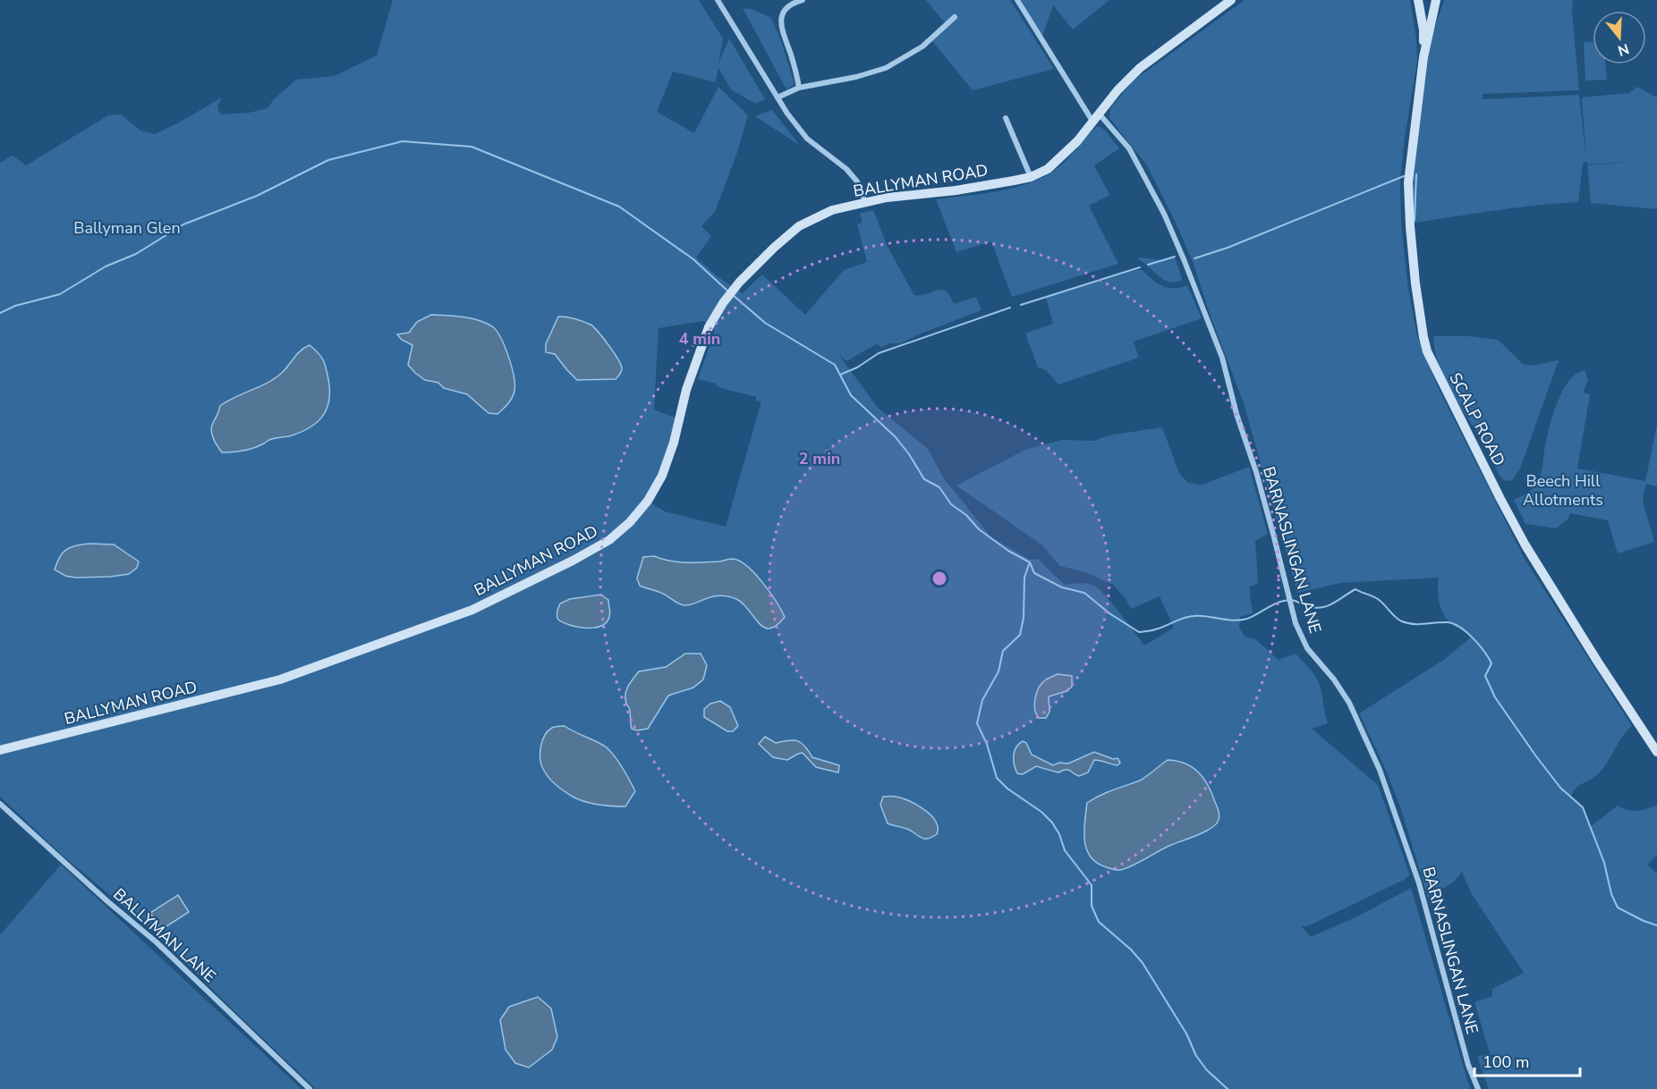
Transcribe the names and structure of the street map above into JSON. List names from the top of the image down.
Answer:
{
  "streets": {
    "street": [
      "BALLYMAN ROAD",
      "SCALP ROAD",
      "BARNASLINGAN LANE",
      "BALLYMAN LANE"
    ]
  },
  "crossings": [
    ["BALLYMAN ROAD", "BARNASLINGAN LANE"]
  ],
  "parks": ["Ballyman Glen", "Beech Hill Allotments"],
  "scale_bar": "100 m",
  "north": "bottom",
  "rings": ["4 min", "2 min"]
}
